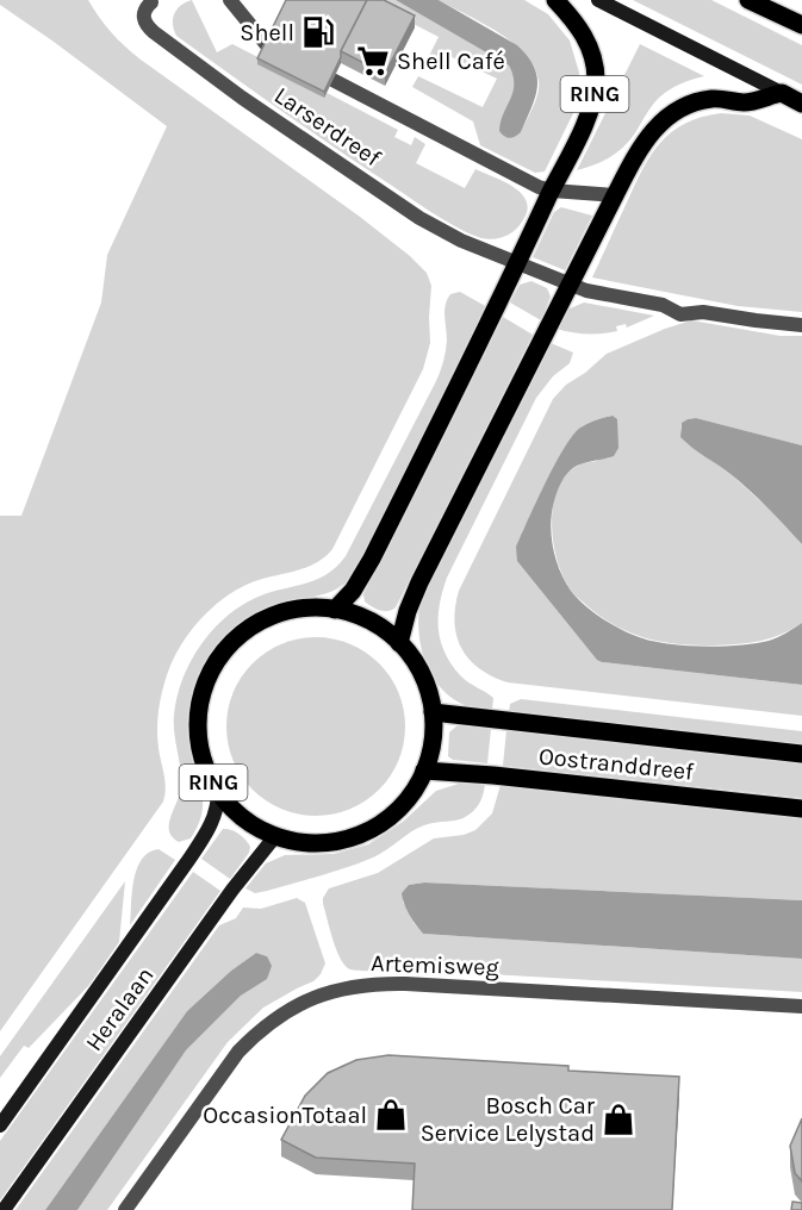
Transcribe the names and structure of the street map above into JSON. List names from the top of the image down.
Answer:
{
  "streets": {
    "main road": ["RING", "Oostranddreef"],
    "street": ["Larserdreef", "Artemisweg", "Heralaan"]
  },
  "crossings": [
    ["RING", "Larserdreef"],
    ["RING", "Oostranddreef"],
    ["RING", "Heralaan"],
    ["Oostranddreef", "Heralaan"]
  ],
  "places": {
    "fuel station": ["Shell"],
    "supermarket": ["Shell Café"],
    "shop": ["OccasionTotaal", "Bosch Car Service Lelystad"]
  }
}
